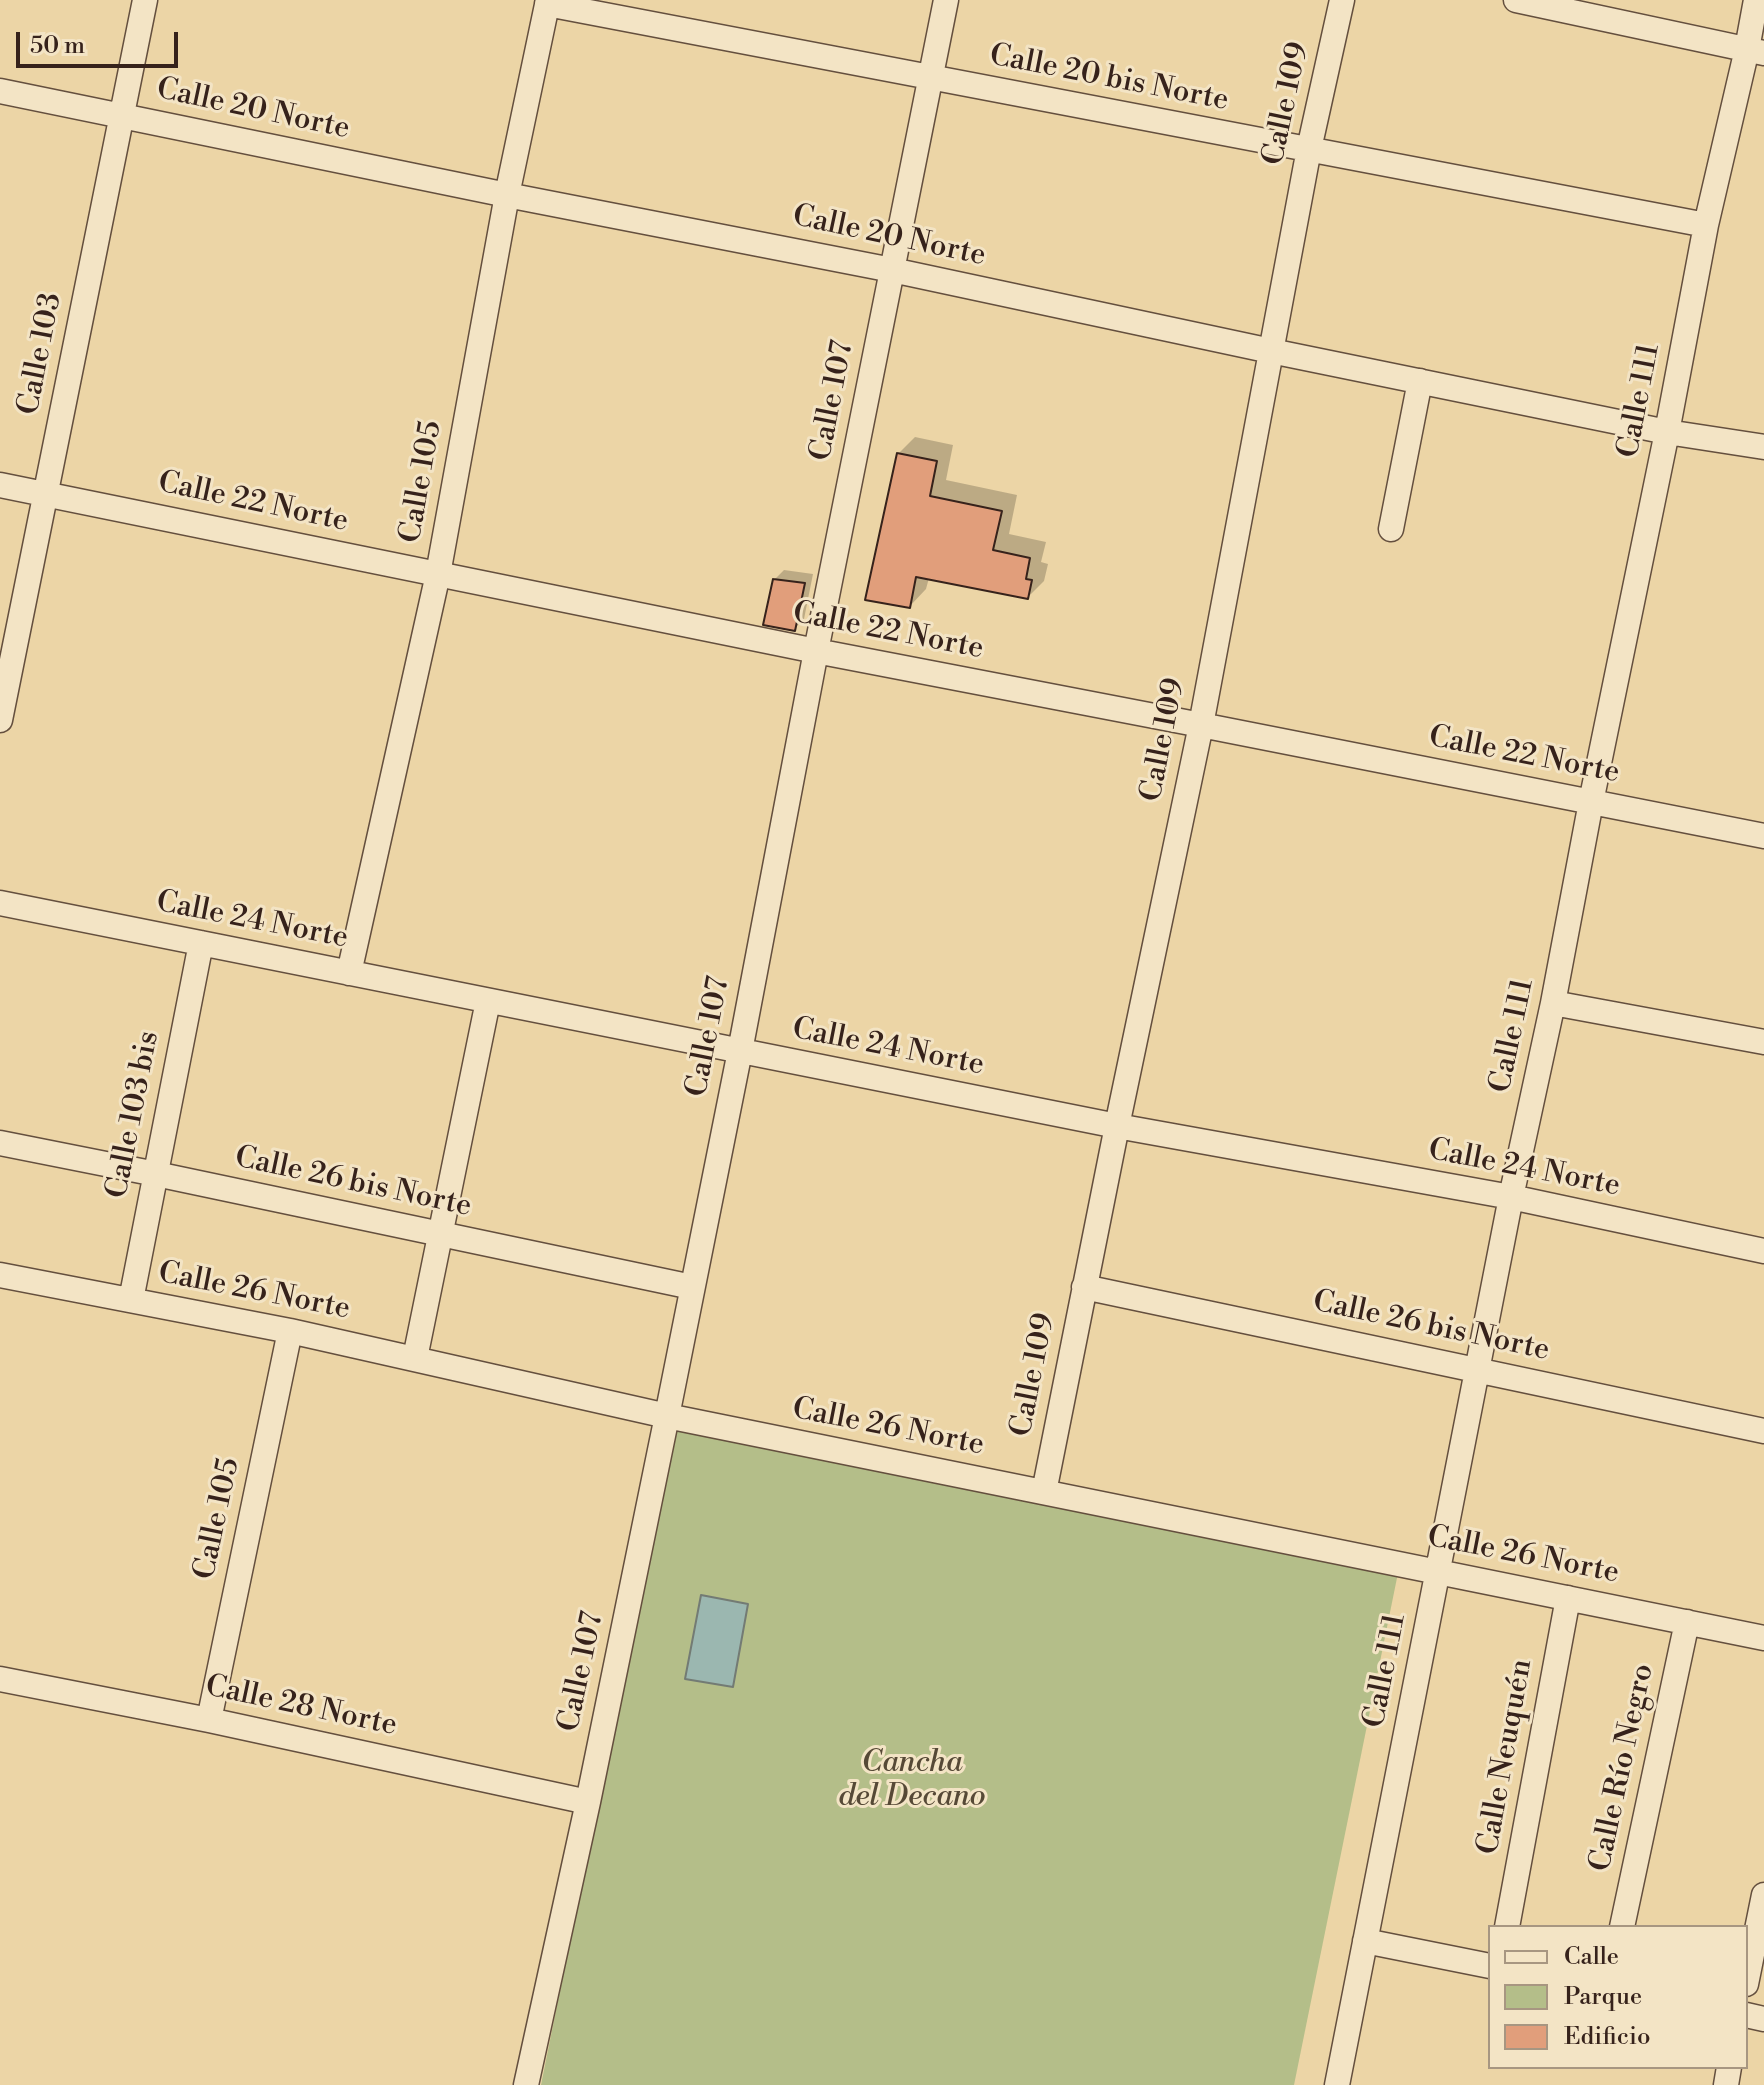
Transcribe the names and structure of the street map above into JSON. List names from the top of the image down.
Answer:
{
  "streets": {
    "street": [
      "Calle 20 bis Norte",
      "Calle 109",
      "Calle 20 Norte",
      "Calle 103",
      "Calle 107",
      "Calle 111",
      "Calle 105",
      "Calle 22 Norte",
      "Calle 24 Norte",
      "Calle 103 bis",
      "Calle 26 bis Norte",
      "Calle 26 Norte",
      "Calle 28 Norte",
      "Calle Neuquén",
      "Calle Río Negro"
    ]
  },
  "crossings": [
    ["Calle 20 bis Norte", "Calle 109"],
    ["Calle 20 bis Norte", "Calle 107"],
    ["Calle 20 bis Norte", "Calle 111"],
    ["Calle 20 bis Norte", "Calle 105"],
    ["Calle 109", "Calle 20 Norte"],
    ["Calle 109", "Calle 22 Norte"],
    ["Calle 109", "Calle 24 Norte"],
    ["Calle 109", "Calle 26 bis Norte"],
    ["Calle 109", "Calle 26 Norte"],
    ["Calle 20 Norte", "Calle 103"],
    ["Calle 20 Norte", "Calle 107"],
    ["Calle 20 Norte", "Calle 111"],
    ["Calle 20 Norte", "Calle 105"],
    ["Calle 103", "Calle 22 Norte"],
    ["Calle 107", "Calle 22 Norte"],
    ["Calle 107", "Calle 24 Norte"],
    ["Calle 107", "Calle 26 bis Norte"],
    ["Calle 107", "Calle 26 Norte"],
    ["Calle 107", "Calle 28 Norte"],
    ["Calle 111", "Calle 22 Norte"],
    ["Calle 111", "Calle 24 Norte"],
    ["Calle 111", "Calle 26 bis Norte"],
    ["Calle 111", "Calle 26 Norte"],
    ["Calle 105", "Calle 22 Norte"],
    ["Calle 105", "Calle 24 Norte"],
    ["Calle 105", "Calle 26 Norte"],
    ["Calle 105", "Calle 28 Norte"],
    ["Calle 24 Norte", "Calle 103 bis"],
    ["Calle 103 bis", "Calle 26 bis Norte"],
    ["Calle 103 bis", "Calle 26 Norte"],
    ["Calle 26 Norte", "Calle Neuquén"],
    ["Calle 26 Norte", "Calle Río Negro"]
  ],
  "parks": ["Cancha del Decano"],
  "legend": ["Calle", "Parque", "Edificio"],
  "scale_bar": "50 m"
}
